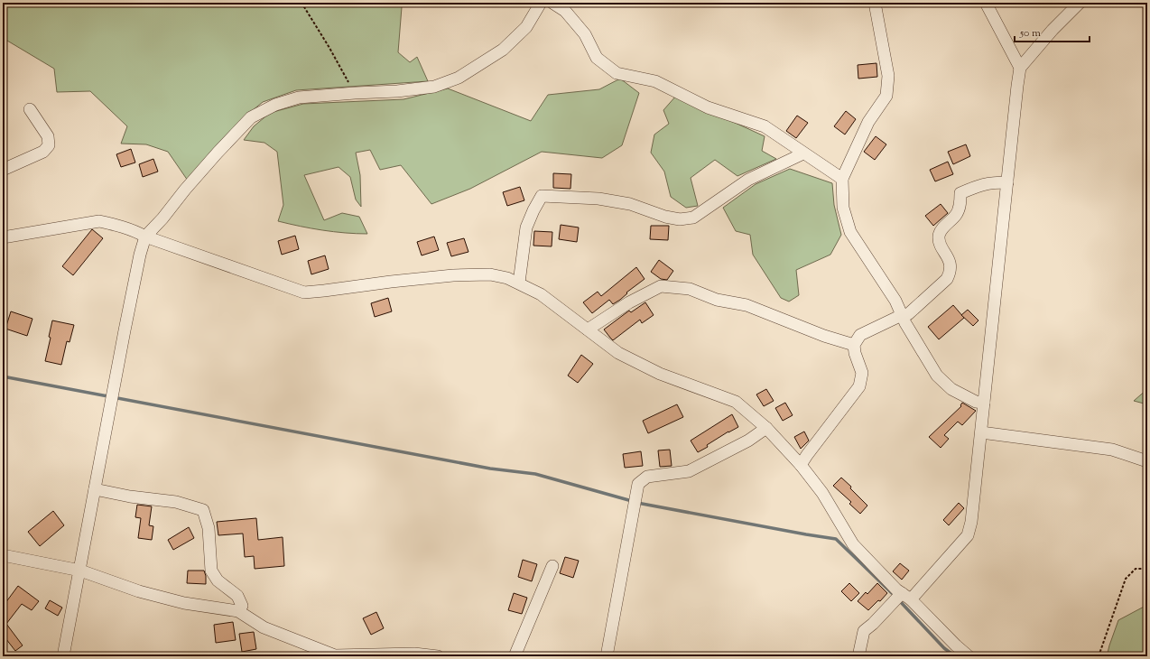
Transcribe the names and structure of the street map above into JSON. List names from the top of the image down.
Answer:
{
  "scale_bar": "50 m"
}
